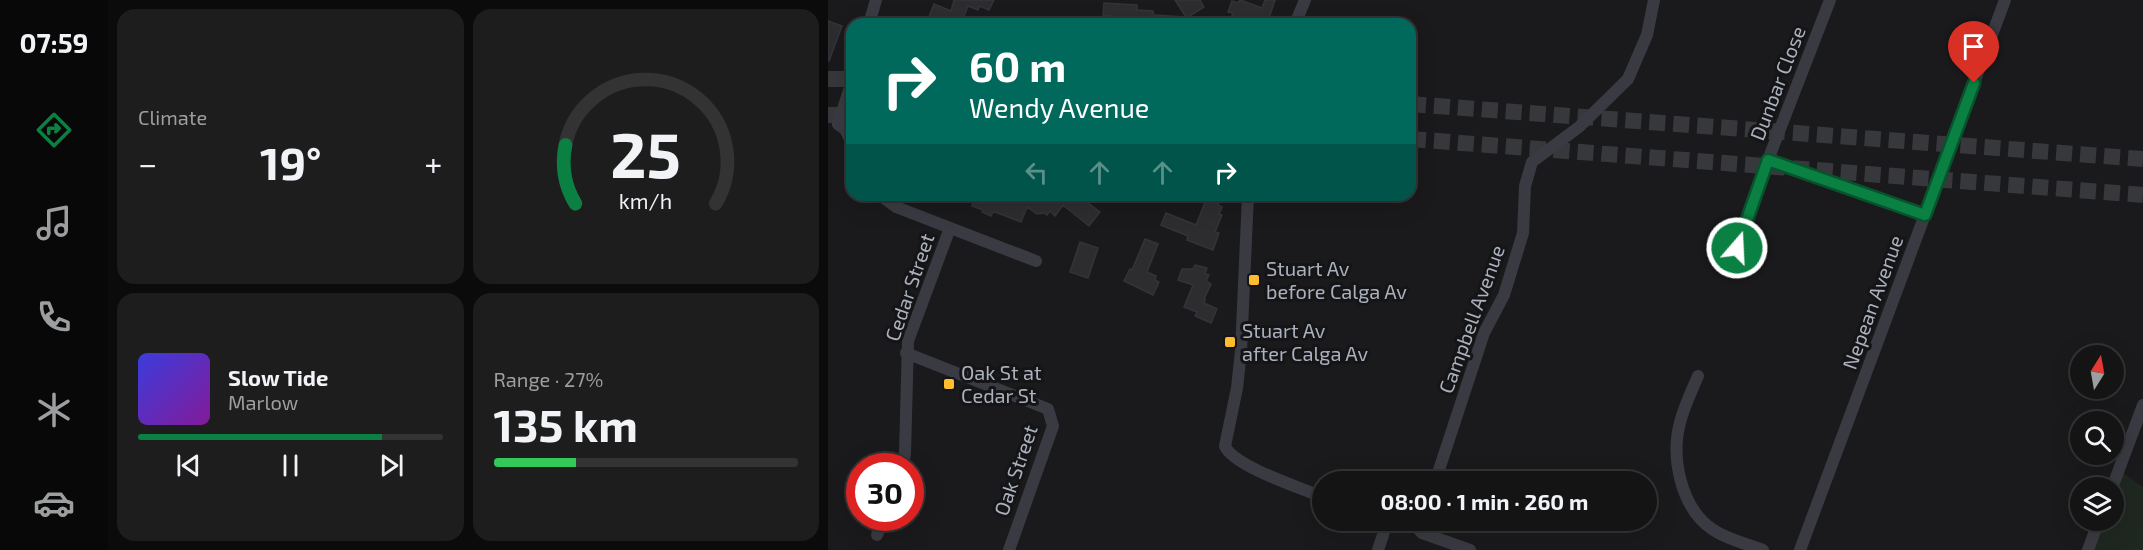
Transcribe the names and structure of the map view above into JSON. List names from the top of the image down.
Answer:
{
  "streets": {
    "street": [
      "Dunbar Close",
      "Cedar Street",
      "Nepean Avenue",
      "Campbell Avenue",
      "Oak Street"
    ]
  },
  "crossings": [
    ["Cedar Street", "Oak Street"]
  ],
  "places": {
    "transit": ["Stuart Av before Calga Av", "Stuart Av after Calga Av", "Oak St at Cedar St"]
  },
  "north": "top",
  "page": {
    "tabs": "07:59",
    "tile": [
      "Climate",
      ["Range · 27%", "135 km"]
    ],
    "turn": ["60 m", "Wendy Avenue"],
    "heat": ["−", "19°", "+"],
    "song": ["Slow Tide", "Marlow"],
    "limit": "30",
    "trip": "08:00 · 1 min · 260 m",
    "gauge": ["25", "km/h"]
  }
}
